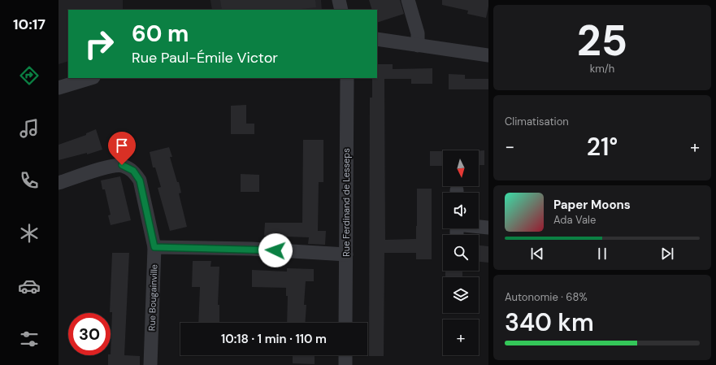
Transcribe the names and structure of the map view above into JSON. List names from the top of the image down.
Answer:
{
  "streets": {
    "street": ["Rue Ferdinand de Lesseps", "Rue Bougainville"]
  },
  "north": "bottom",
  "page": {
    "tabs": "10:17",
    "tile": [
      ["25", "km/h"],
      "Climatisation",
      ["Autonomie · 68%", "340 km"]
    ],
    "turn": ["60 m", "Rue Paul-Émile Victor"],
    "heat": ["−", "21°", "+"],
    "map_buttons": "+",
    "song": ["Paper Moons", "Ada Vale"],
    "limit": "30",
    "trip": "10:18 · 1 min · 110 m"
  }
}
